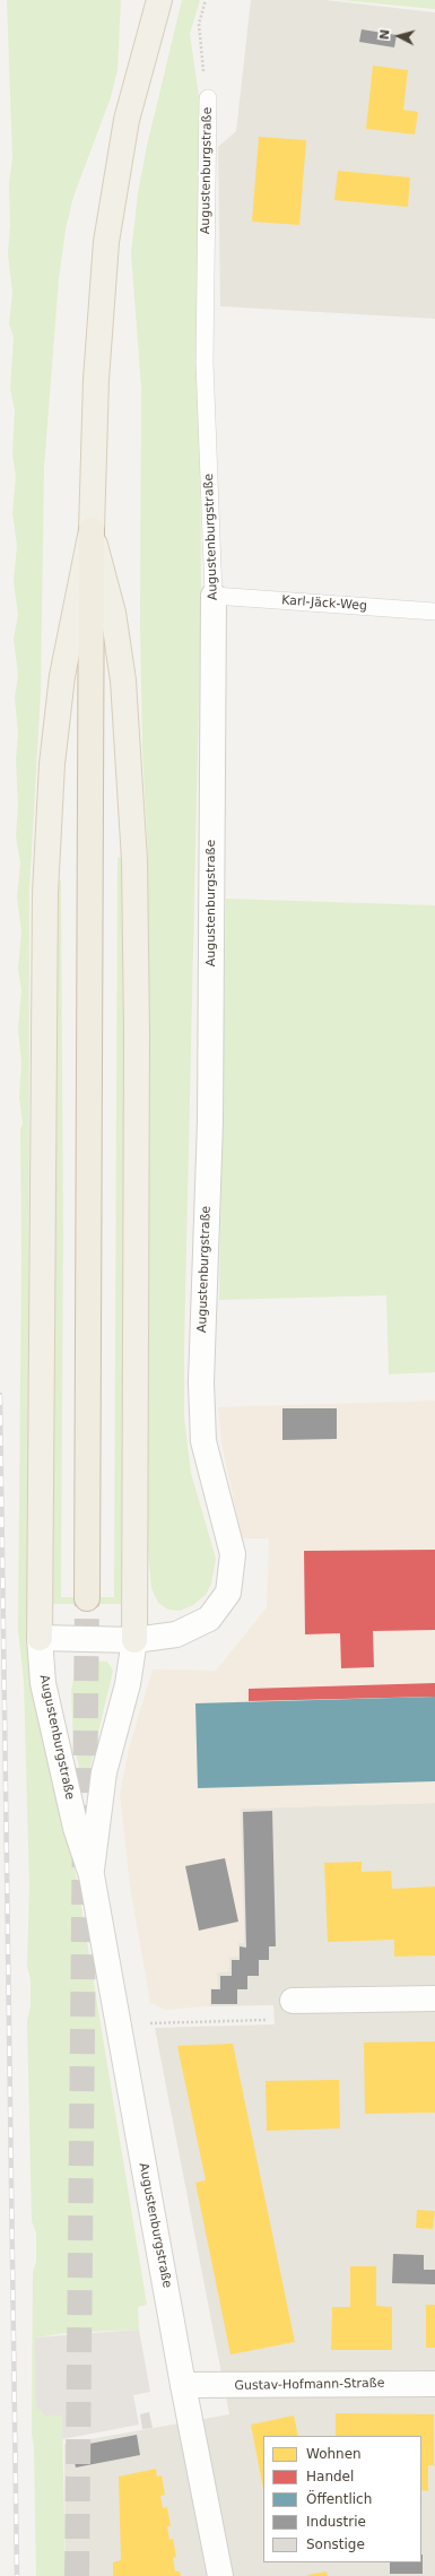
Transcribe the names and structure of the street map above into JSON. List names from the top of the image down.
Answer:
{
  "streets": {
    "street": ["Augustenburgstraße", "Gustav-Hofmann-Straße"],
    "lane": ["Karl-Jäck-Weg"]
  },
  "crossings": [
    ["Augustenburgstraße", "Karl-Jäck-Weg"],
    ["Augustenburgstraße", "Gustav-Hofmann-Straße"]
  ],
  "legend": [
    "Wohnen",
    "Handel",
    "Öffentlich",
    "Industrie",
    "Sonstige"
  ],
  "north": "left"
}
